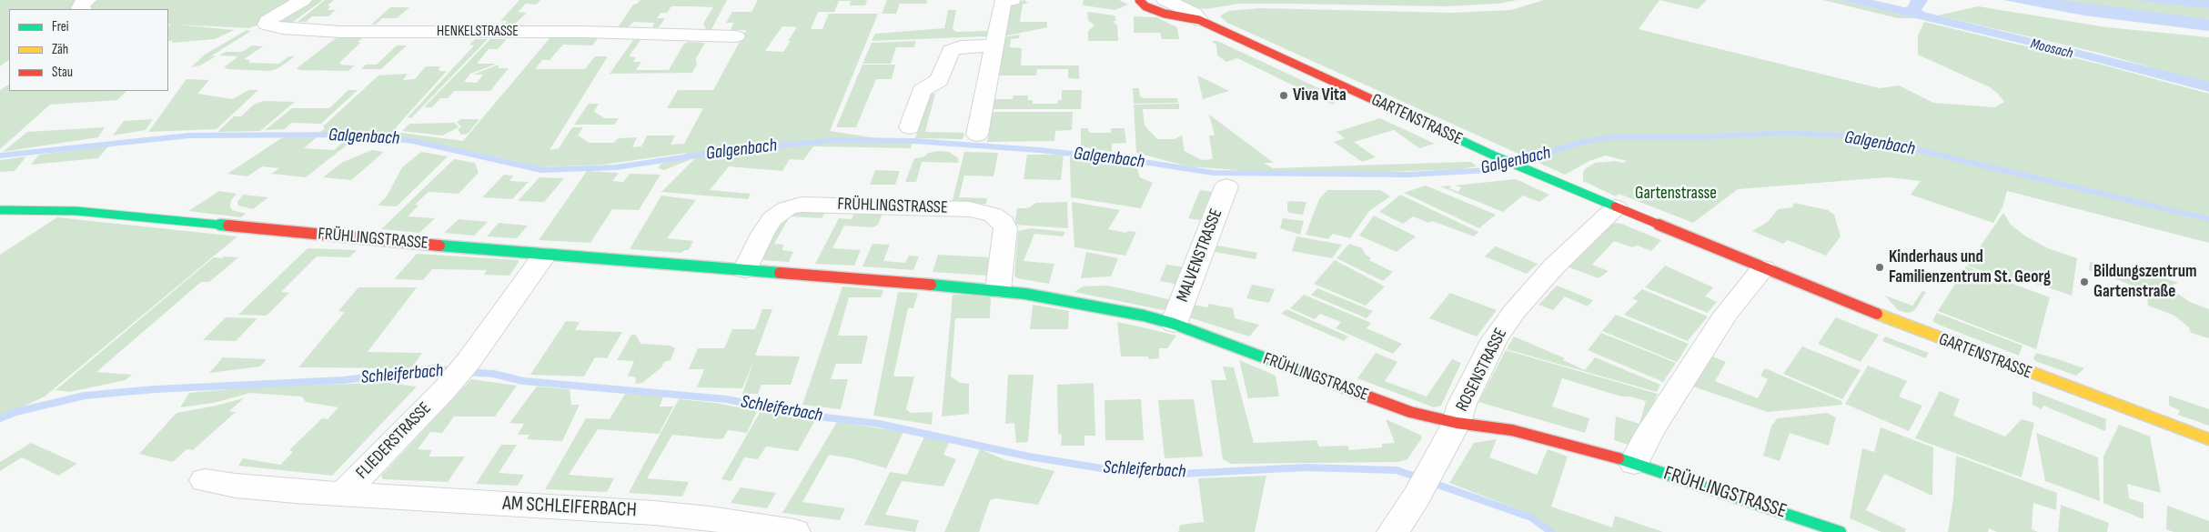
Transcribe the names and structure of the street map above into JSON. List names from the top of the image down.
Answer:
{
  "streets": {
    "street": [
      "HENKELSTRASSE",
      "GARTENSTRASSE",
      "FRÜHLINGSTRASSE",
      "MALVENSTRASSE",
      "ROSENSTRASSE",
      "FLIEDERSTRASSE",
      "AM SCHLEIFERBACH"
    ]
  },
  "crossings": [
    ["GARTENSTRASSE", "ROSENSTRASSE"],
    ["FRÜHLINGSTRASSE", "MALVENSTRASSE"],
    ["FRÜHLINGSTRASSE", "ROSENSTRASSE"],
    ["FRÜHLINGSTRASSE", "FLIEDERSTRASSE"],
    ["FLIEDERSTRASSE", "AM SCHLEIFERBACH"]
  ],
  "water": ["Moosach", "Galgenbach", "Schleiferbach"],
  "parks": ["Gartenstrasse"],
  "places": ["Viva Vita", "Kinderhaus und Familienzentrum St. Georg", "Bildungszentrum Gartenstraße"],
  "legend": ["Frei", "Zäh", "Stau"]
}
